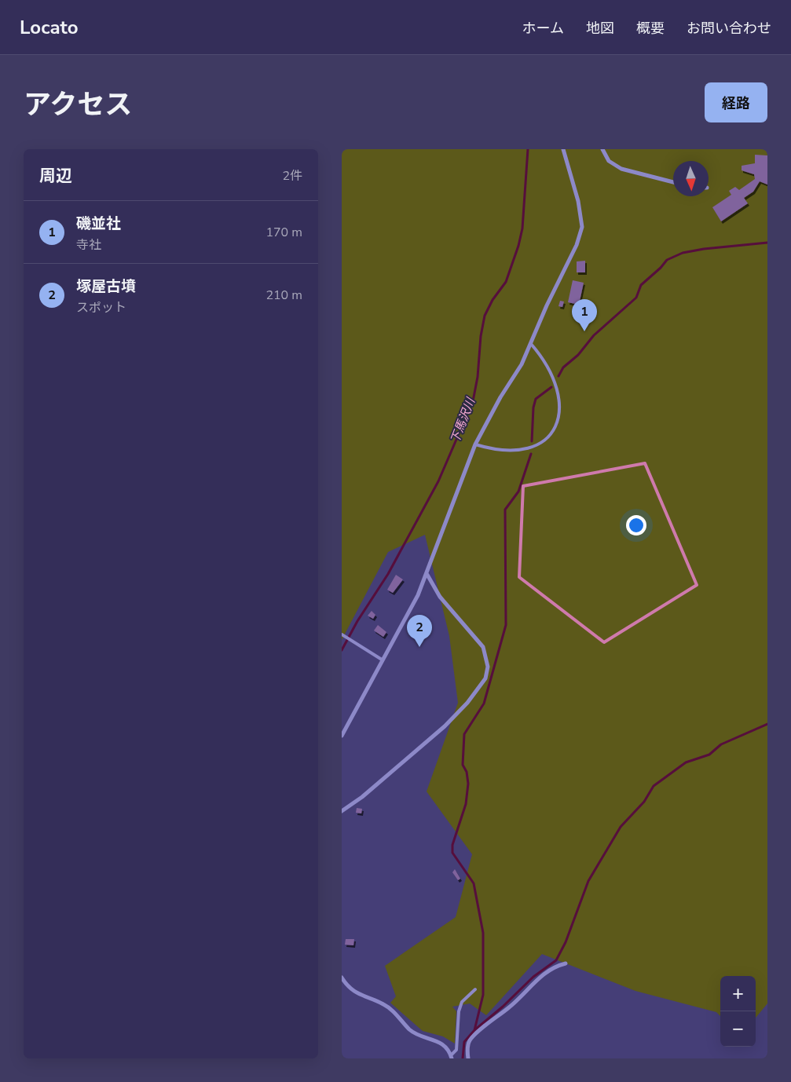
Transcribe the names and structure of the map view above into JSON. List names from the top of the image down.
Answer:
{
  "water": ["下馬沢川"],
  "north": "bottom",
  "page": {
    "header": "Locato",
    "nav": [
      "ホーム",
      "地図",
      "概要",
      "お問い合わせ"
    ],
    "title": "アクセス",
    "buttons": "経路",
    "heading": ["周辺", "2件"],
    "list": [
      {
        "mark": "1",
        "name": "磯並社",
        "note": "寺社",
        "value": "170 m"
      },
      {
        "mark": "2",
        "name": "塚屋古墳",
        "note": "スポット",
        "value": "210 m"
      }
    ],
    "pins": ["1", "2"],
    "map_buttons": ["+", "−"]
  }
}
